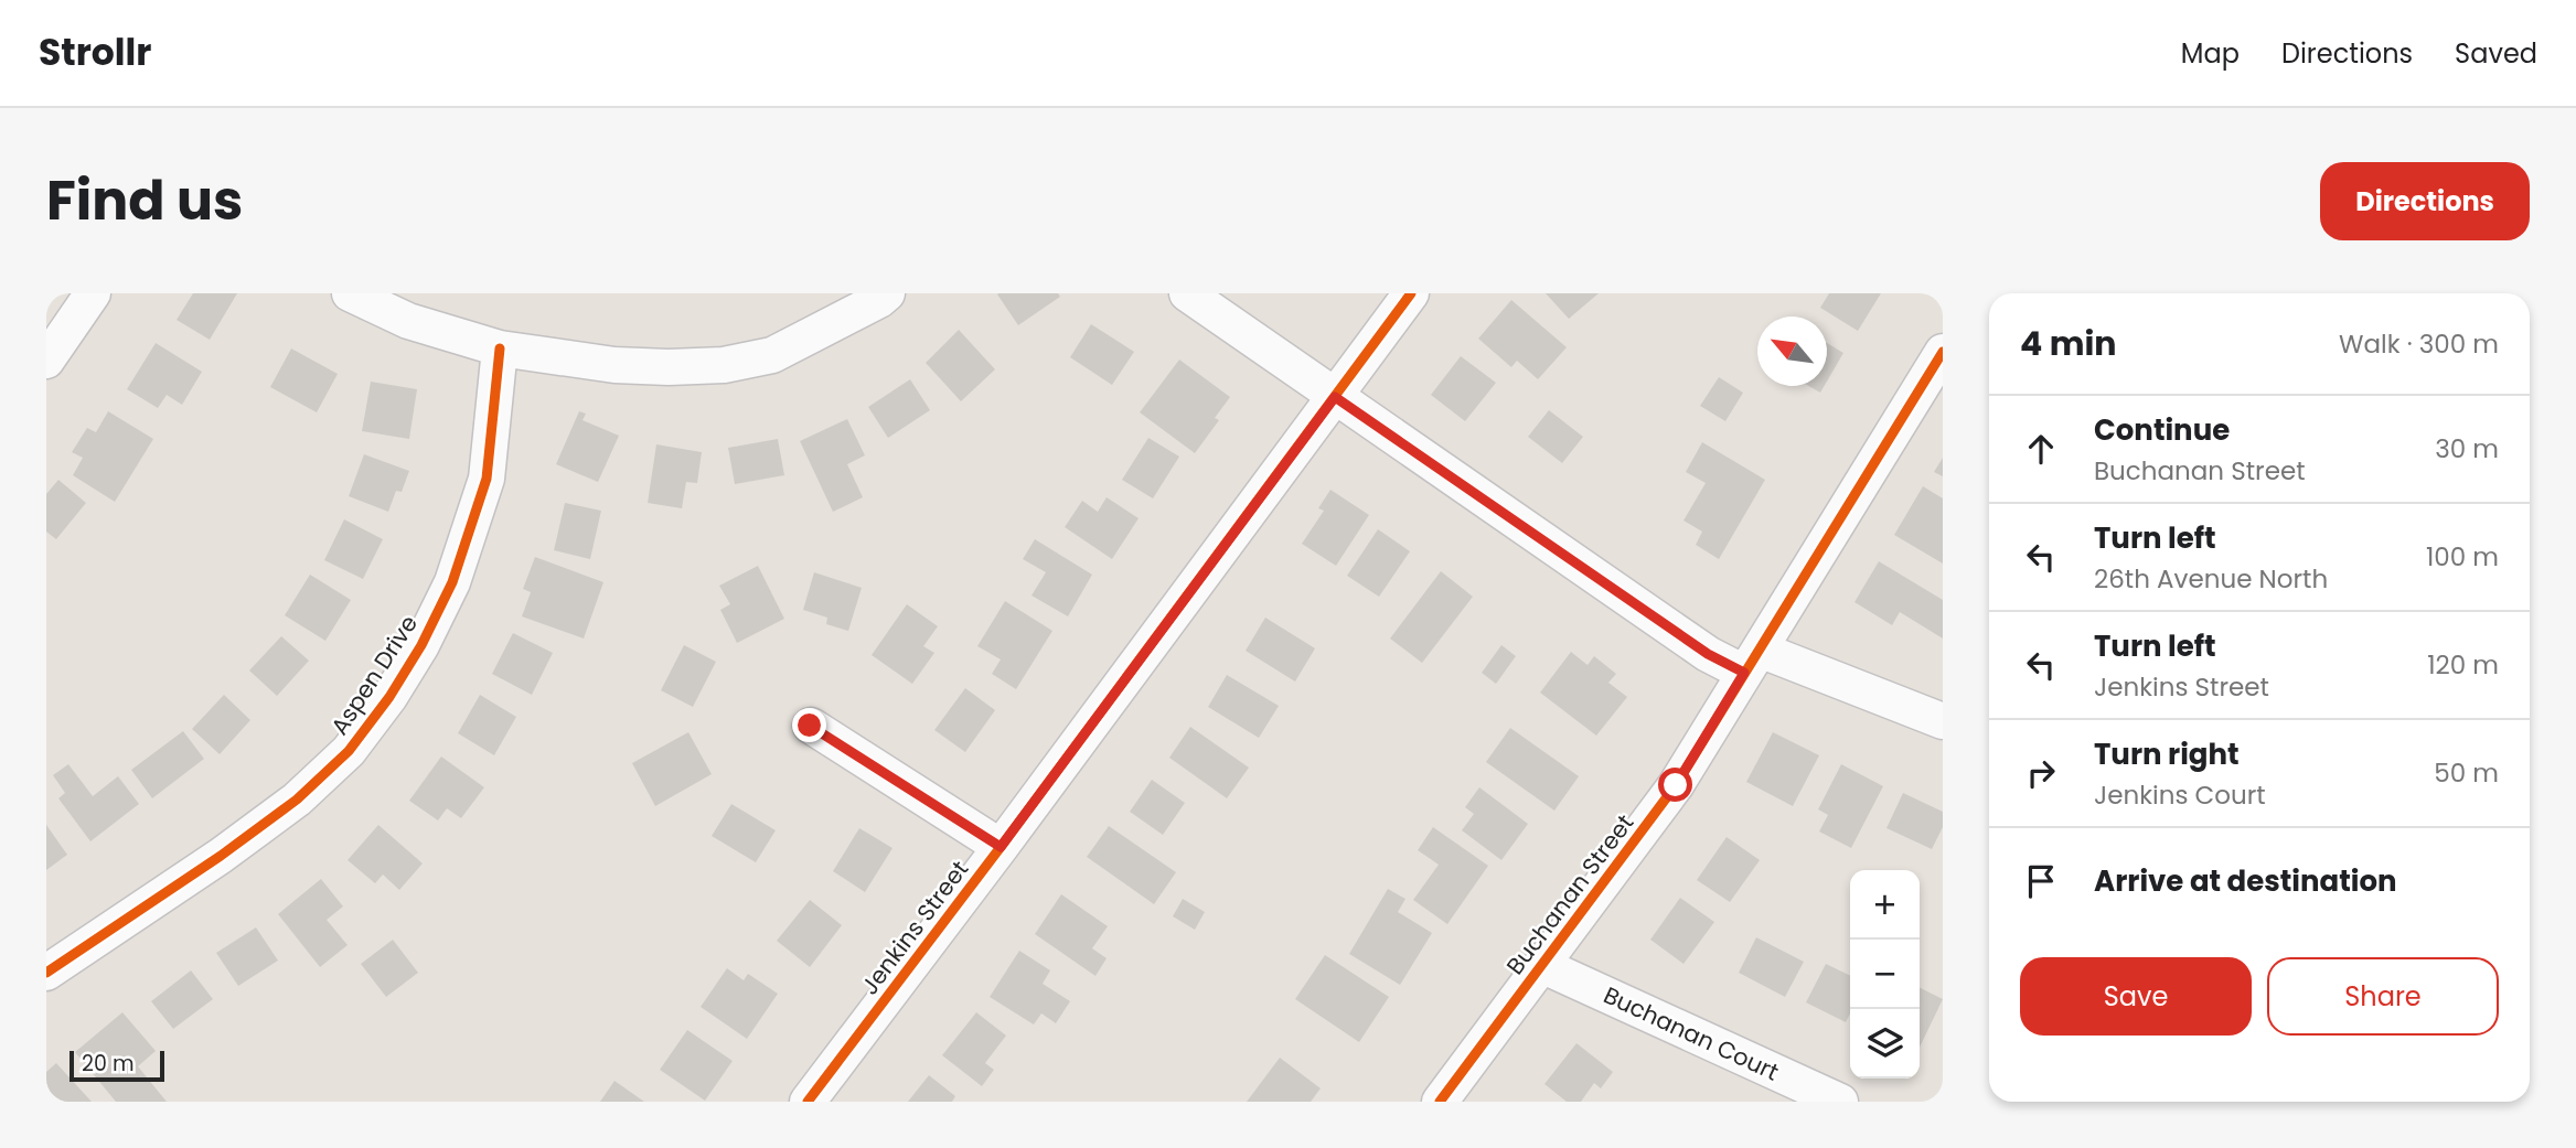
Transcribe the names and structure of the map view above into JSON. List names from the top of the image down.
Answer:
{
  "streets": {
    "street": [
      "Aspen Drive",
      "Buchanan Street",
      "Jenkins Street",
      "Buchanan Court"
    ]
  },
  "crossings": [
    ["Buchanan Street", "Buchanan Court"]
  ],
  "scale_bar": "20 m",
  "north": "top left",
  "page": {
    "header": "Strollr",
    "nav": ["Map", "Directions", "Saved"],
    "title": "Find us",
    "buttons": [
      "Directions",
      ["Save", "Share"]
    ],
    "heading": ["4 min", "Walk · 300 m"],
    "list": [
      ["Continue", "Buchanan Street", "30 m"],
      ["Turn left", "26th Avenue North", "100 m"],
      ["Turn left", "Jenkins Street", "120 m"],
      ["Turn right", "Jenkins Court", "50 m"],
      "Arrive at destination"
    ],
    "map_buttons": ["+", "−"],
    "scale": "20 m"
  }
}
